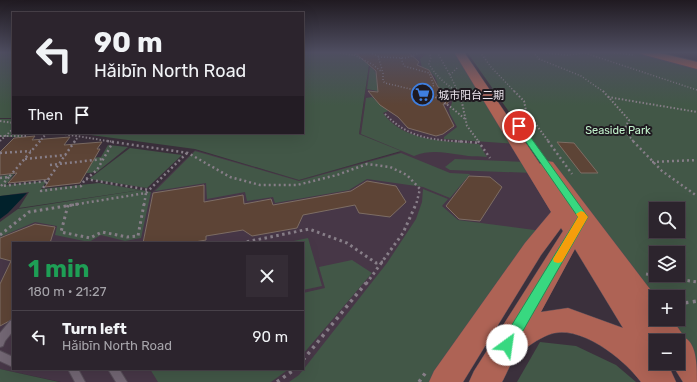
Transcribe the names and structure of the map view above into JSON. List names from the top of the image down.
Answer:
{
  "parks": ["Seaside Park"],
  "places": {
    "supermarket": ["城市阳台二期"]
  },
  "page": {
    "turn": ["90 m", "Hǎibīn North Road"],
    "then": "Then",
    "map_buttons": ["+", "−"],
    "heading": ["1 min", "180 m · 21:27"],
    "list": [
      {
        "name": "Turn left",
        "note": "Hǎibīn North Road",
        "value": "90 m"
      }
    ]
  }
}
